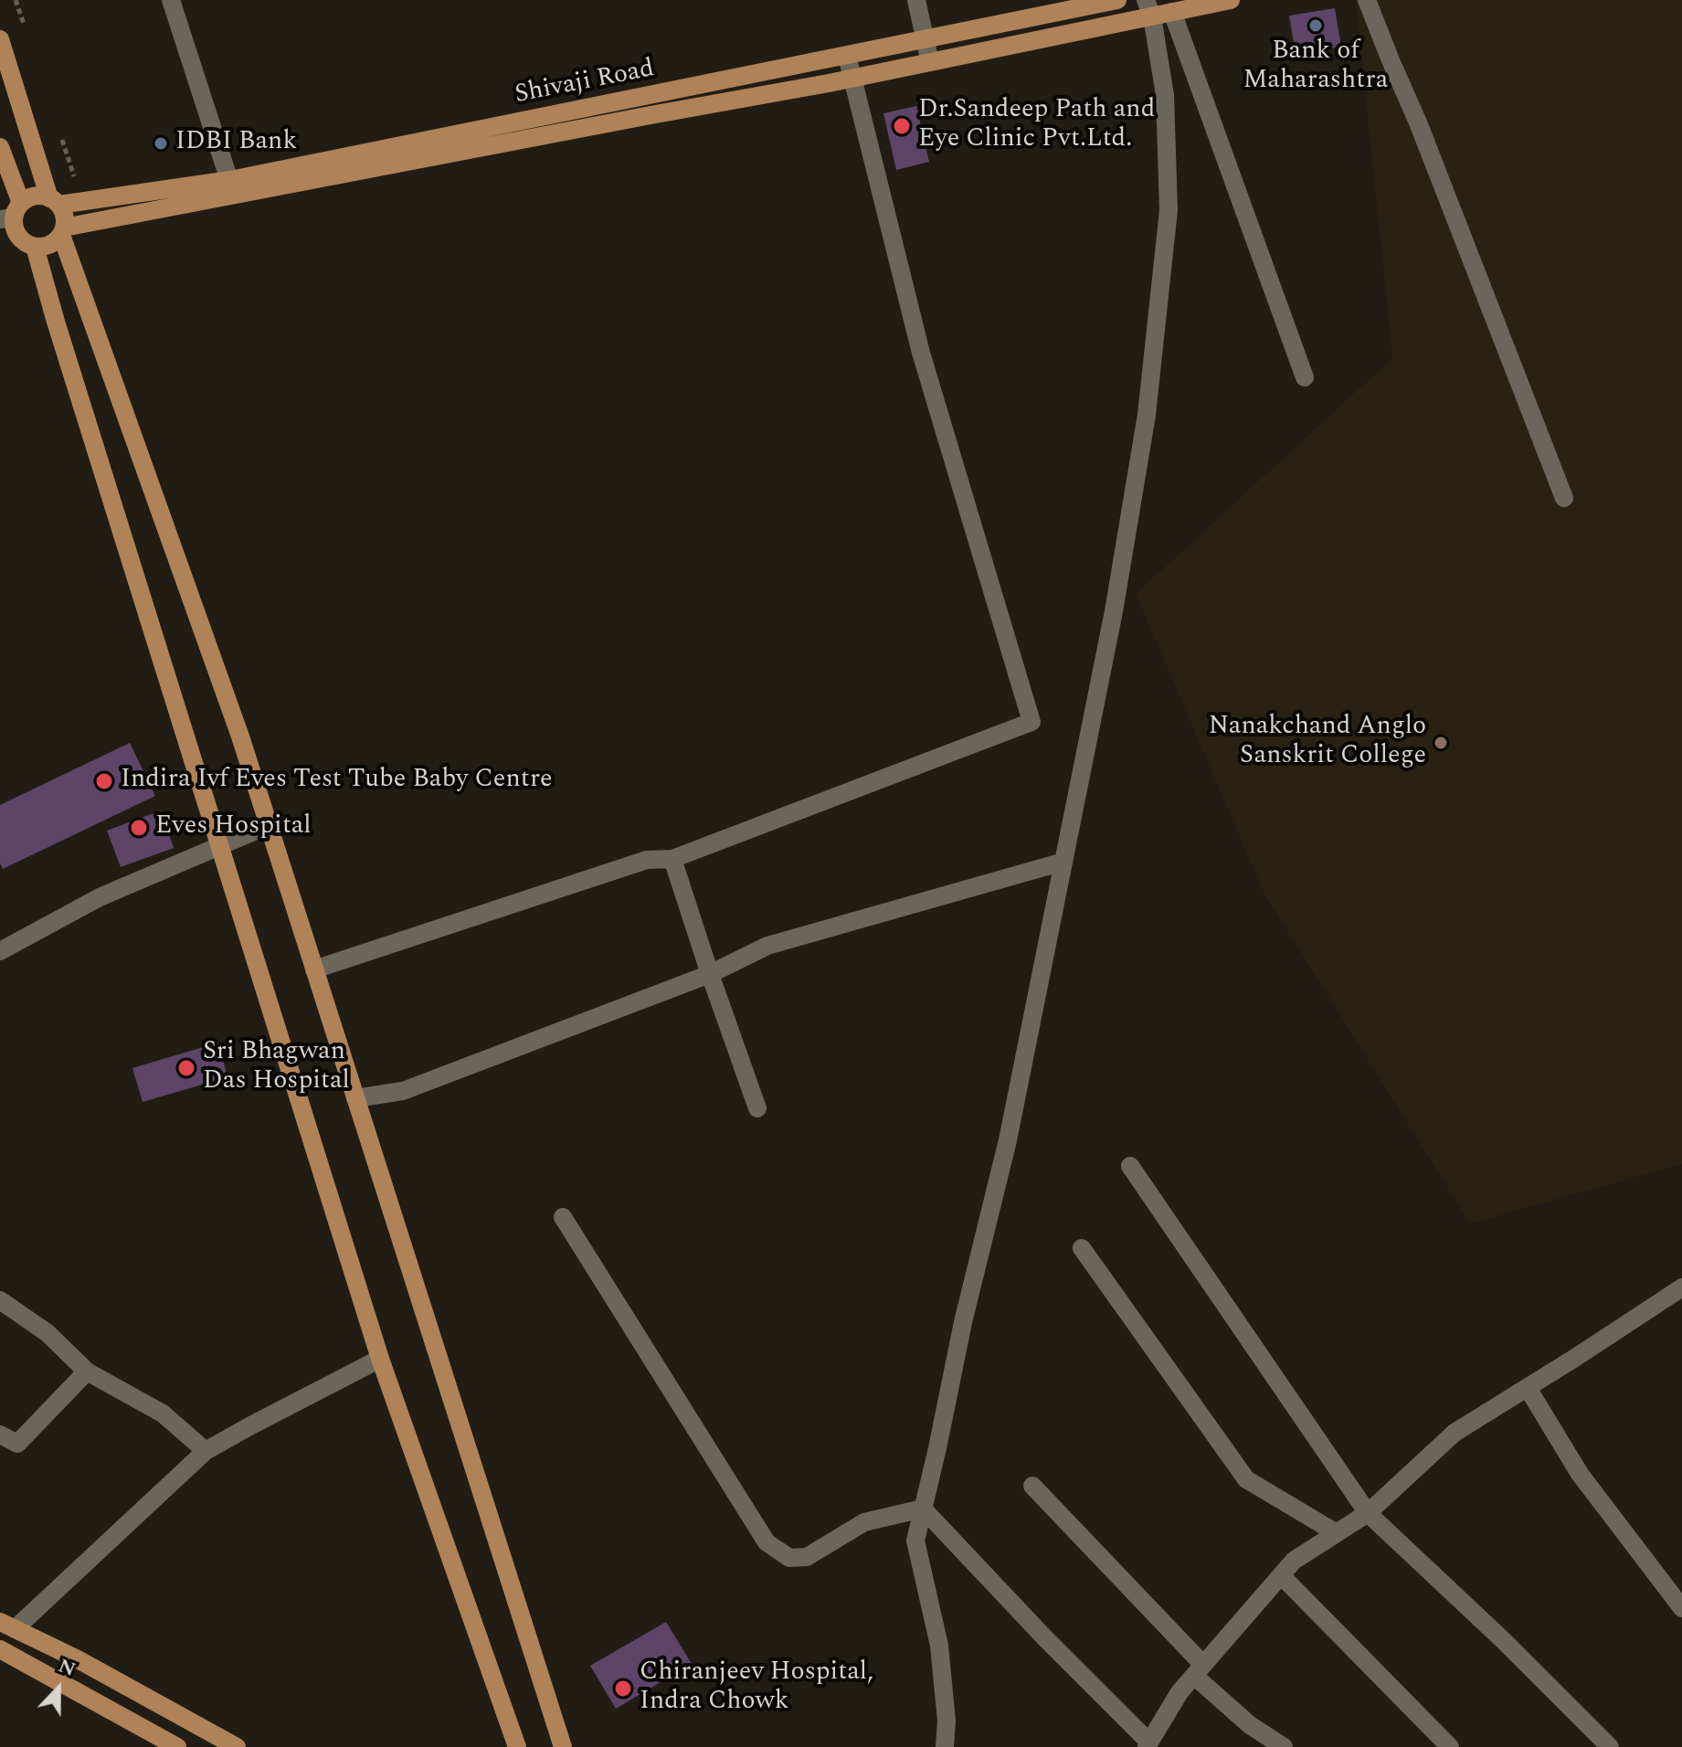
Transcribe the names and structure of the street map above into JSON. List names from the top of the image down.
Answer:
{
  "streets": {
    "main road": ["Shivaji Road"]
  },
  "places": [
    "Bank of Maharashtra",
    "Dr.Sandeep Path and Eye Clinic Pvt.Ltd.",
    "IDBI Bank",
    "Nanakchand Anglo Sanskrit College",
    "Indira Ivf Eves Test Tube Baby Centre",
    "Eves Hospital",
    "Sri Bhagwan Das Hospital",
    "Chiranjeev Hospital, Indra Chowk"
  ],
  "north": "top"
}
